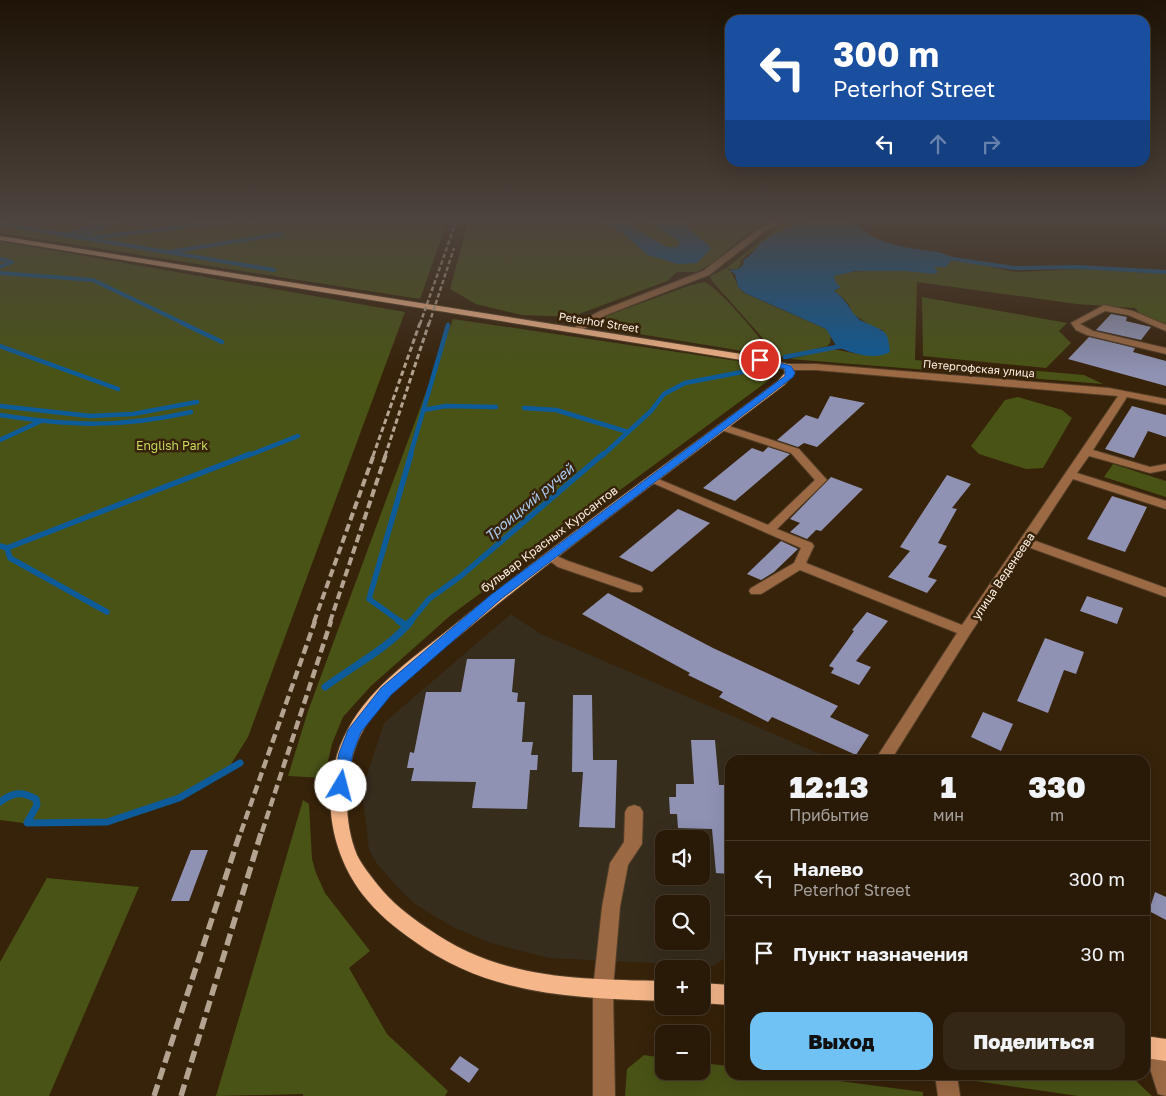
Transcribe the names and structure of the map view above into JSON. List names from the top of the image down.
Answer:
{
  "streets": {
    "main road": ["Peterhof Street", "бульвар Красных Курсантов"],
    "street": ["Петергофская улица", "улица Веденеева"]
  },
  "crossings": [
    ["Peterhof Street", "Петергофская улица"],
    ["Peterhof Street", "бульвар Красных Курсантов"],
    ["Петергофская улица", "бульвар Красных Курсантов"],
    ["Петергофская улица", "улица Веденеева"]
  ],
  "water": ["Троицкий ручей"],
  "parks": ["English Park"],
  "page": {
    "turn": ["300 m", "Peterhof Street"],
    "eta": [
      "12:13",
      "Прибытие",
      "1",
      "мин",
      "330",
      "m"
    ],
    "map_buttons": ["+", "−"],
    "list": [
      {
        "name": "Налево",
        "note": "Peterhof Street",
        "value": "300 m"
      },
      {
        "name": "Пункт назначения",
        "value": "30 m"
      }
    ],
    "buttons": ["Выход", "Поделиться"]
  }
}
